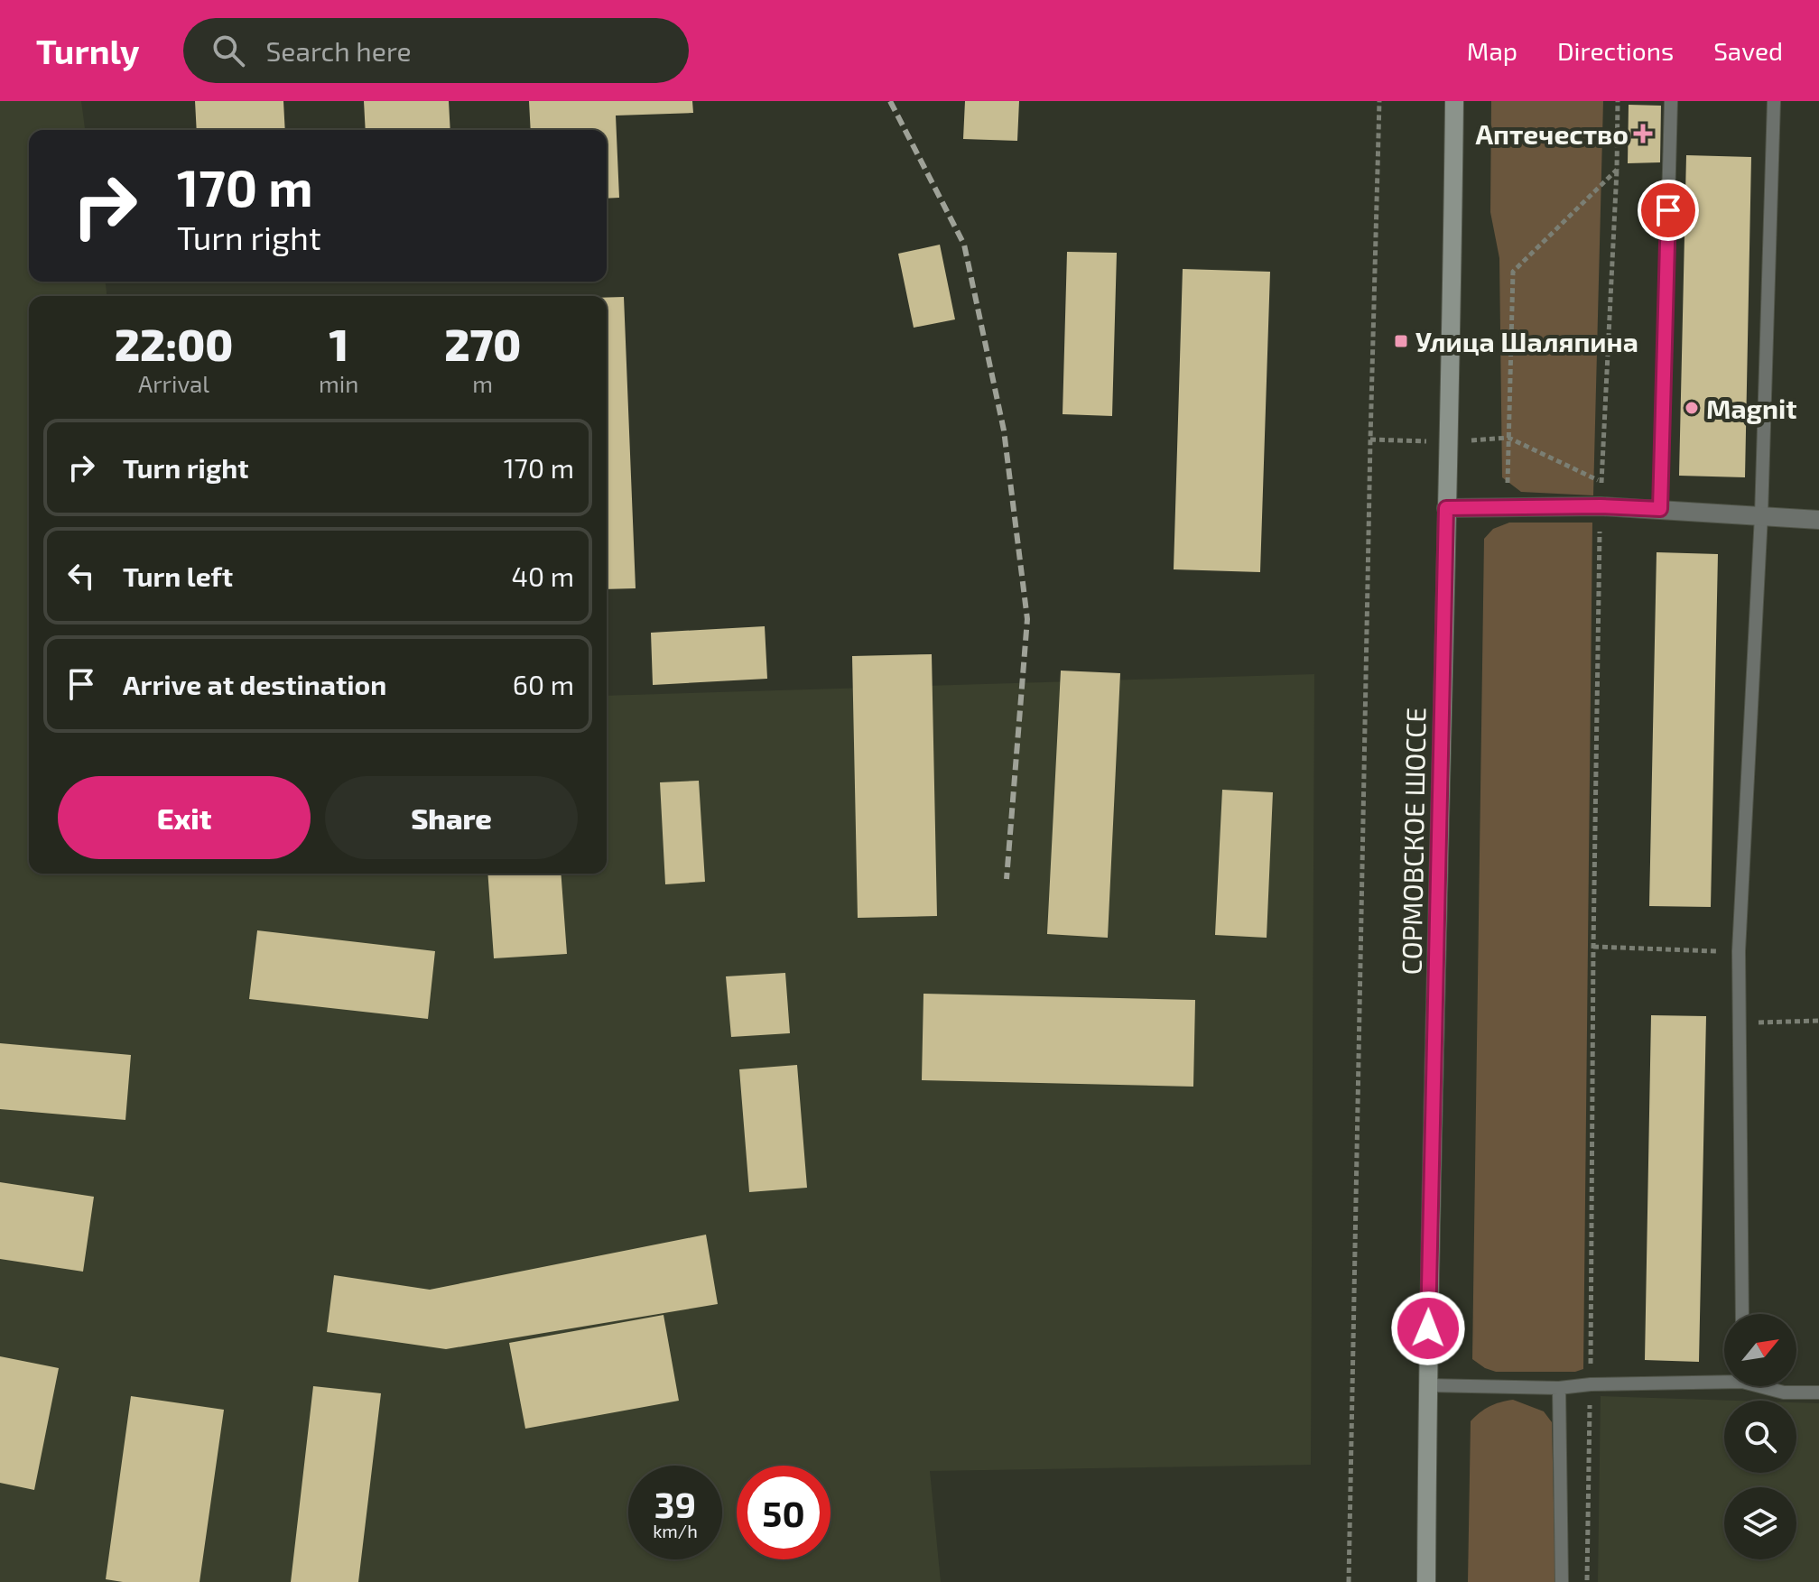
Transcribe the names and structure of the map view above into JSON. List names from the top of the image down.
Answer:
{
  "streets": {
    "main road": ["СОРМОВСКОЕ ШОССЕ"]
  },
  "places": {
    "health": ["Аптечество"],
    "transit": ["Улица Шаляпина"],
    "other": ["Magnit"]
  },
  "north": "top right",
  "page": {
    "header": "Turnly",
    "search": "Search here",
    "nav": ["Map", "Directions", "Saved"],
    "turn": ["170 m", "Turn right"],
    "eta": [
      "22:00",
      "Arrival",
      "1",
      "min",
      "270",
      "m"
    ],
    "list": [
      {
        "name": "Turn right",
        "value": "170 m"
      },
      {
        "name": "Turn left",
        "value": "40 m"
      },
      {
        "name": "Arrive at destination",
        "value": "60 m"
      }
    ],
    "buttons": ["Exit", "Share"],
    "speed": "39 km/h",
    "limit": "50"
  }
}
